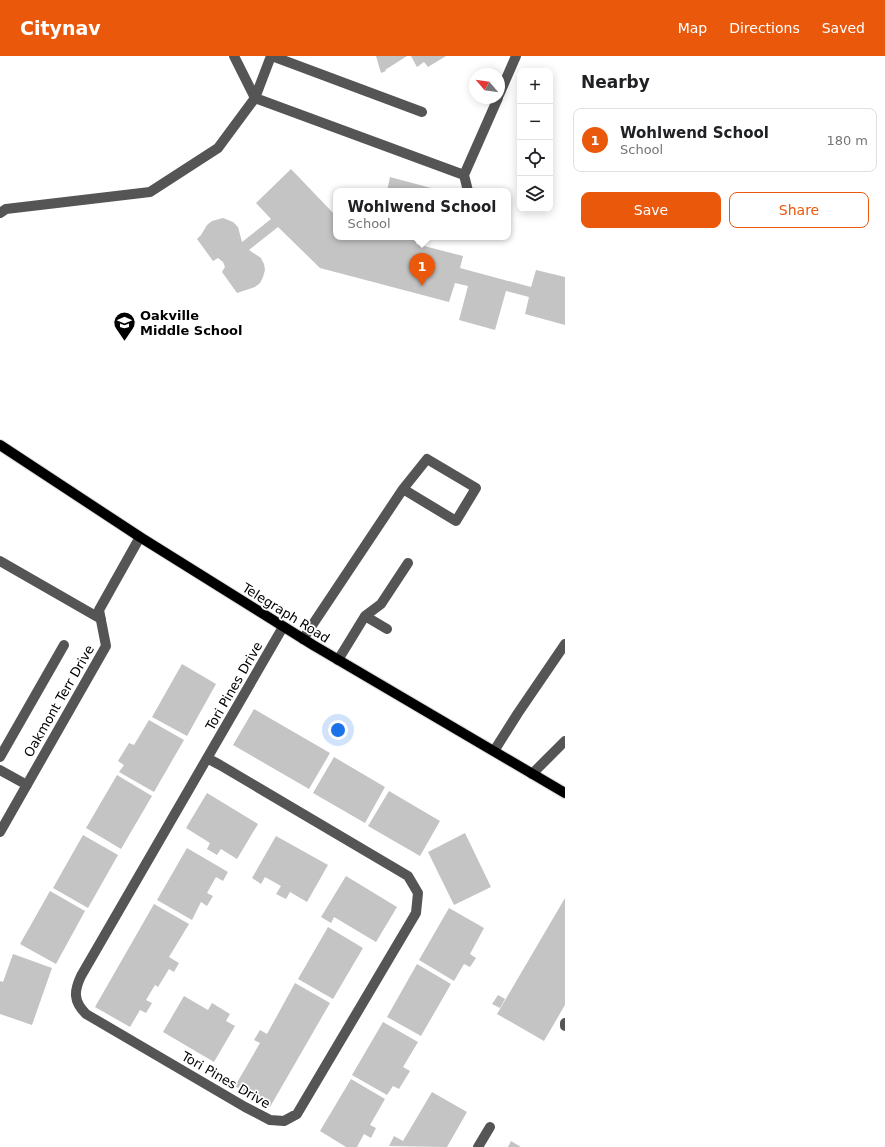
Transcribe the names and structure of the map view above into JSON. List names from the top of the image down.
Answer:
{
  "streets": {
    "main road": ["Telegraph Road"],
    "street": ["Tori Pines Drive", "Oakmont Terr Drive"]
  },
  "crossings": [
    ["Telegraph Road", "Tori Pines Drive"],
    ["Telegraph Road", "Oakmont Terr Drive"]
  ],
  "places": {
    "school or university": ["Oakville Middle School"]
  },
  "north": "top left",
  "page": {
    "header": "Citynav",
    "nav": ["Map", "Directions", "Saved"],
    "heading": "Nearby",
    "map_buttons": ["+", "−"],
    "list": [
      {
        "mark": "1",
        "name": "Wohlwend School",
        "note": "School",
        "value": "180 m"
      }
    ],
    "buttons": ["Save", "Share"],
    "popup": ["Wohlwend School", "School"],
    "pins": "1"
  }
}
